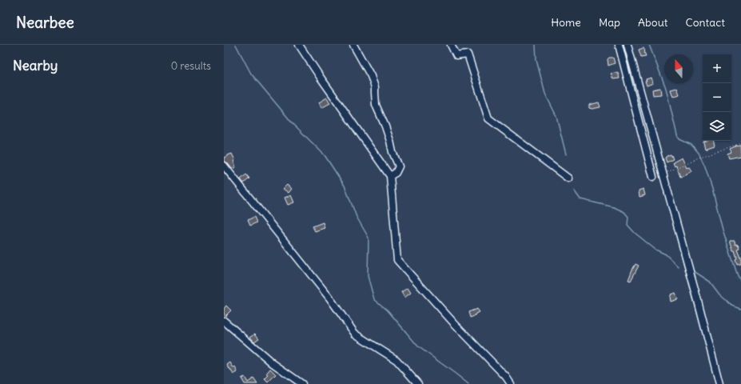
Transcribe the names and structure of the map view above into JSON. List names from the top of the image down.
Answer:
{
  "north": "top",
  "page": {
    "header": "Nearbee",
    "nav": [
      "Home",
      "Map",
      "About",
      "Contact"
    ],
    "heading": ["Nearby", "0 results"],
    "map_buttons": ["+", "−"]
  }
}
